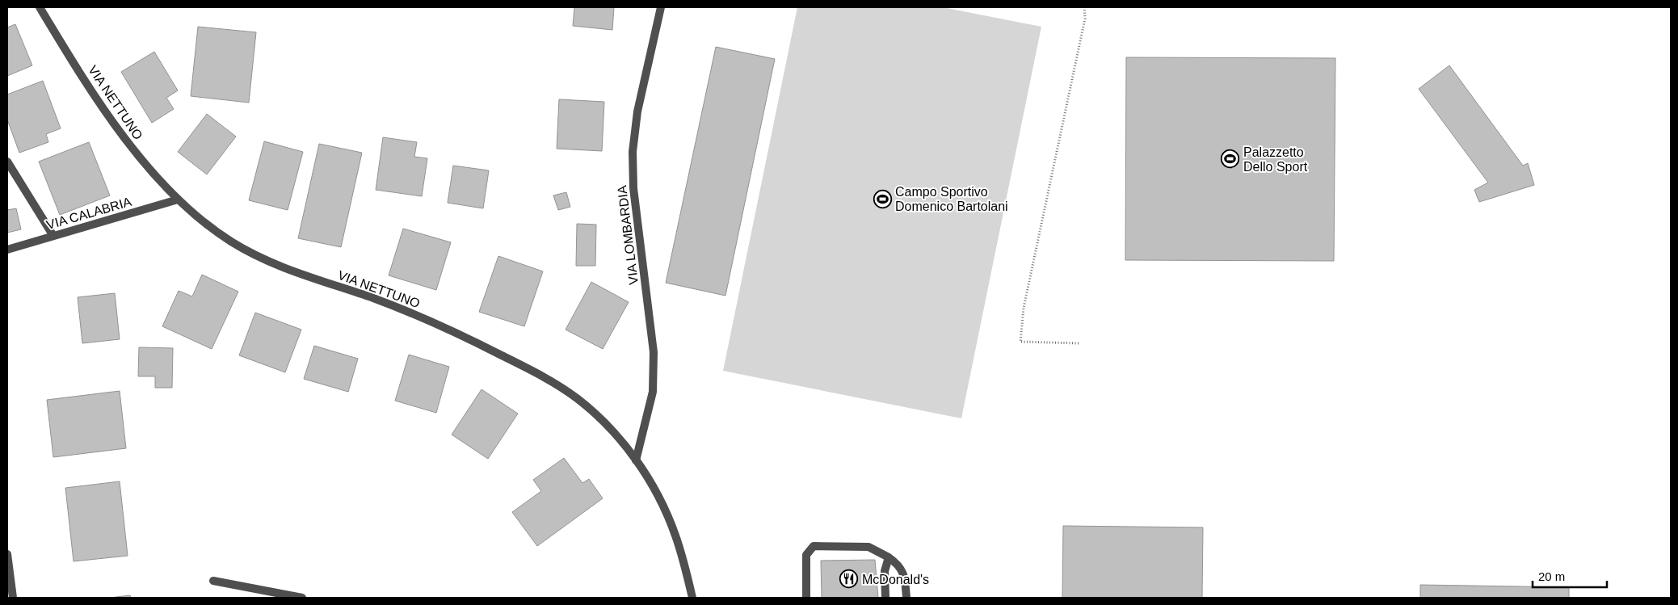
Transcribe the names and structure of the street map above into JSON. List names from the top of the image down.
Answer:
{
  "streets": {
    "street": ["VIA NETTUNO", "VIA CALABRIA", "VIA LOMBARDIA"]
  },
  "crossings": [
    ["VIA NETTUNO", "VIA CALABRIA"],
    ["VIA NETTUNO", "VIA LOMBARDIA"]
  ],
  "places": {
    "sports": ["Palazzetto Dello Sport", "Campo Sportivo Domenico Bartolani"],
    "restaurant": ["McDonald's"]
  },
  "scale_bar": "20 m"
}
